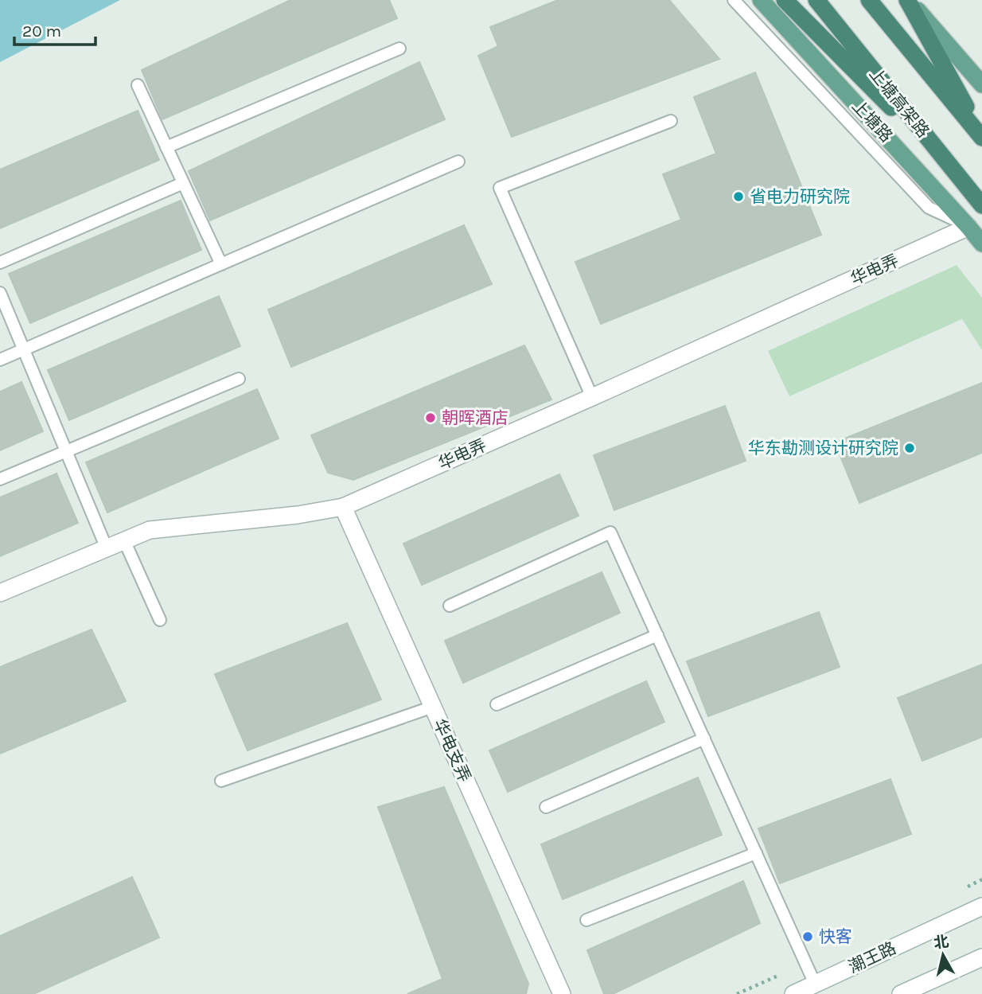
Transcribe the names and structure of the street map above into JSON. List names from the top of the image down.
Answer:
{
  "streets": {
    "highway": ["上塘高架路"],
    "main road": ["上塘路"],
    "street": ["华电弄", "华电支弄", "潮王路"]
  },
  "crossings": [
    ["上塘路", "华电弄"],
    ["华电弄", "华电支弄"]
  ],
  "places": [
    "省电力研究院",
    "朝晖酒店",
    "华东勘测设计研究院",
    "快客"
  ],
  "scale_bar": "20 m",
  "north": "top"
}
